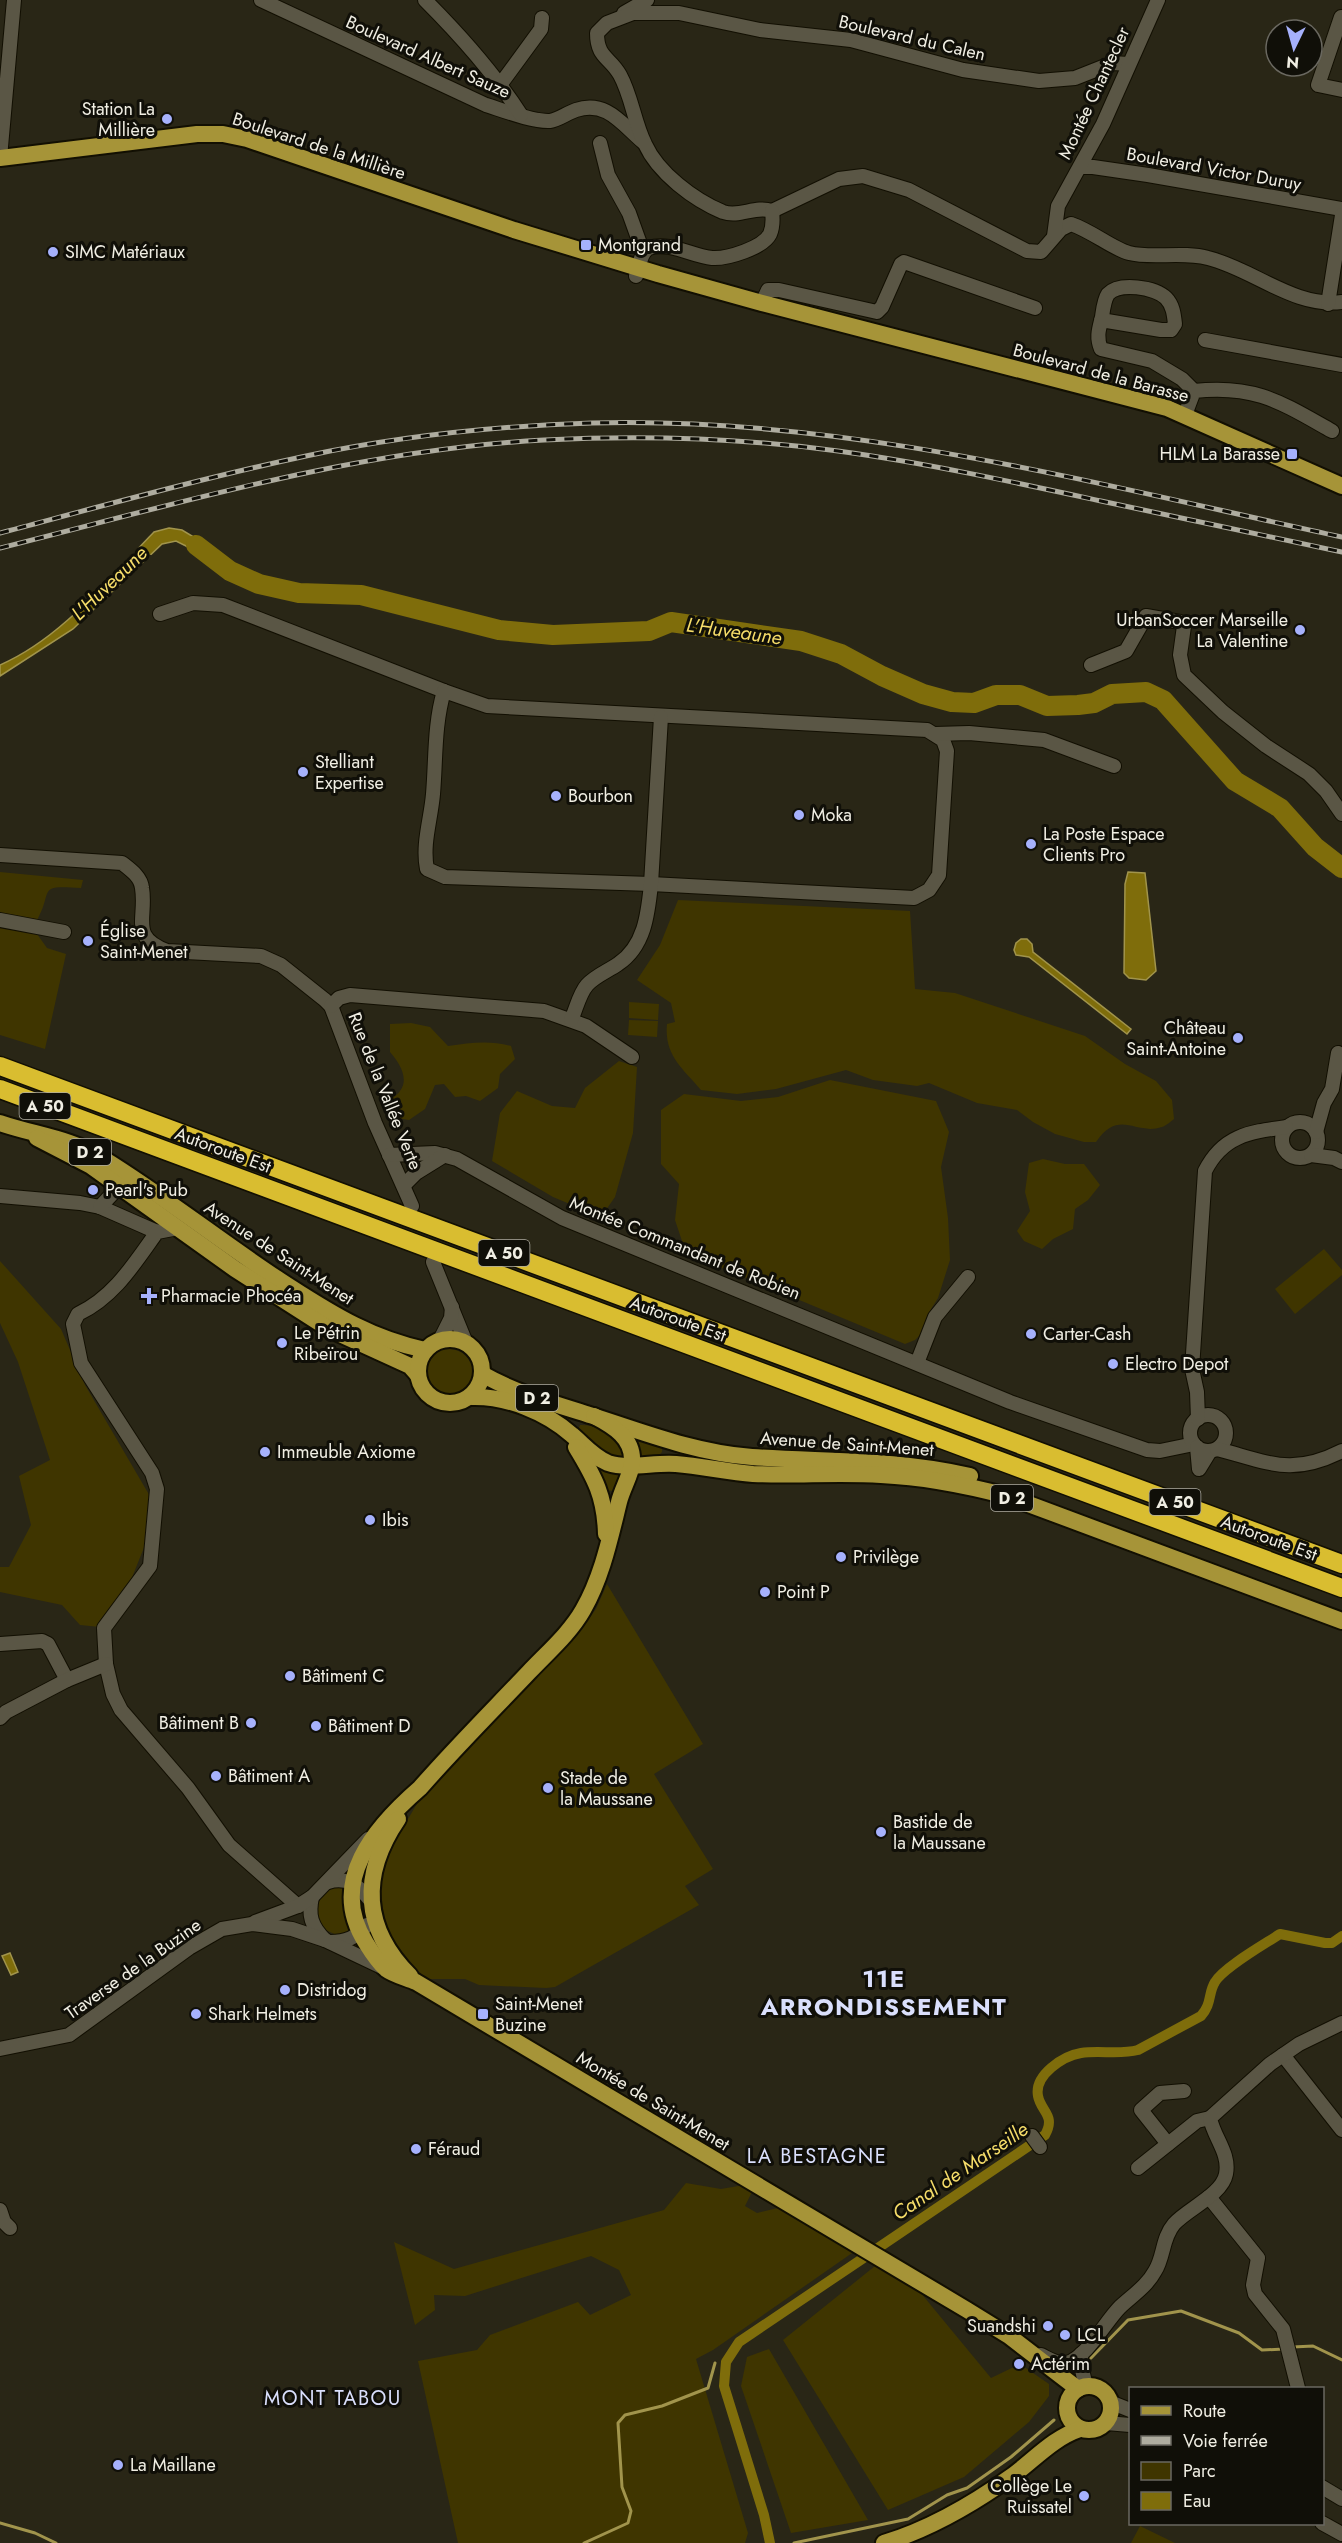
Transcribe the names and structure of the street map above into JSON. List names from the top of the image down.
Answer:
{
  "streets": {
    "highway": ["A 50", "Autoroute Est"],
    "main road": [
      "Boulevard de la Millière",
      "Boulevard de la Barasse",
      "D 2",
      "Avenue de Saint-Menet",
      "Montée de Saint-Menet"
    ],
    "street": [
      "Boulevard du Calen",
      "Boulevard Albert Sauze",
      "Montée Chantecler",
      "Boulevard Victor Duruy",
      "Rue de la Vallée Verte",
      "Montée Commandant de Robien",
      "Traverse de la Buzine"
    ]
  },
  "crossings": [
    ["Boulevard du Calen", "Montée Chantecler"],
    ["Montée Chantecler", "Boulevard Victor Duruy"],
    ["Boulevard de la Millière", "Boulevard de la Barasse"],
    ["Rue de la Vallée Verte", "Montée Commandant de Robien"],
    ["D 2", "Avenue de Saint-Menet"],
    ["D 2", "Montée de Saint-Menet"],
    ["Avenue de Saint-Menet", "Montée de Saint-Menet"],
    ["Traverse de la Buzine", "Montée de Saint-Menet"]
  ],
  "districts": ["11E ARRONDISSEMENT", "LA BESTAGNE", "MONT TABOU"],
  "water": ["L'Huveaune", "Canal de Marseille"],
  "places": {
    "other": [
      "Station La Millière",
      "SIMC Matériaux",
      "UrbanSoccer Marseille La Valentine",
      "Stelliant Expertise",
      "Bourbon",
      "Moka",
      "La Poste Espace Clients Pro",
      "Église Saint-Menet",
      "Château Saint-Antoine",
      "Pearl's Pub",
      "Carter-Cash",
      "Le Pétrin Ribeïrou",
      "Electro Depot",
      "Immeuble Axiome",
      "Ibis",
      "Privilège",
      "Point P",
      "Bâtiment C",
      "Bâtiment B",
      "Bâtiment D",
      "Bâtiment A",
      "Stade de la Maussane",
      "Bastide de la Maussane",
      "Distridog",
      "Shark Helmets",
      "Féraud",
      "Suandshi",
      "LCL",
      "Actérim",
      "La Maillane",
      "Collège Le Ruissatel"
    ],
    "transit": ["Montgrand", "HLM La Barasse", "Saint-Menet Buzine"],
    "health": ["Pharmacie Phocéa"]
  },
  "legend": [
    "Route",
    "Voie ferrée",
    "Parc",
    "Eau"
  ],
  "north": "bottom"
}
